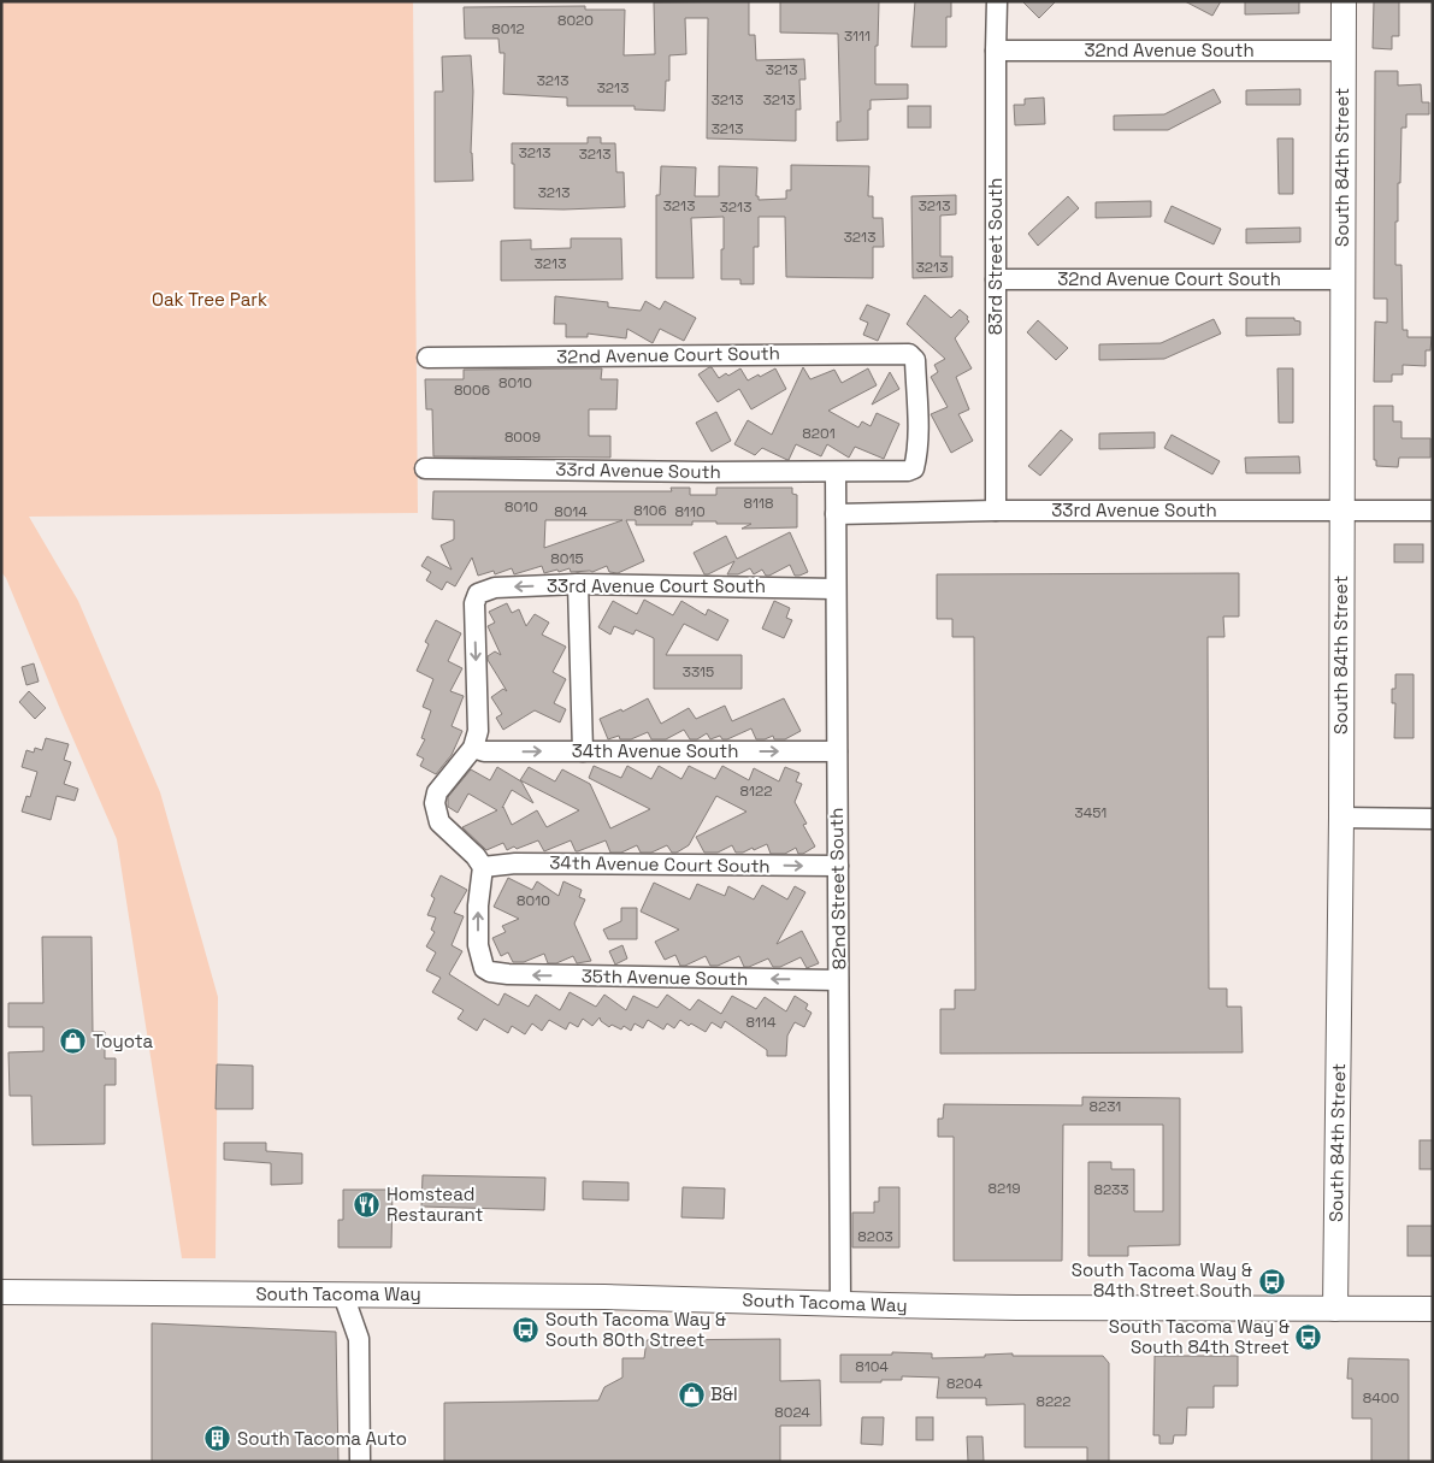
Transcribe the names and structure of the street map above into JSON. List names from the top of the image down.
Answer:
{
  "streets": {
    "main road": ["South 84th Street", "South Tacoma Way"],
    "street": [
      "32nd Avenue South",
      "83rd Street South",
      "32nd Avenue Court South",
      "33rd Avenue South",
      "33rd Avenue Court South",
      "34th Avenue South",
      "34th Avenue Court South",
      "82nd Street South",
      "35th Avenue South"
    ]
  },
  "crossings": [
    ["32nd Avenue South", "South 84th Street"],
    ["32nd Avenue South", "83rd Street South"],
    ["South 84th Street", "32nd Avenue Court South"],
    ["South 84th Street", "33rd Avenue South"],
    ["South 84th Street", "South Tacoma Way"],
    ["83rd Street South", "32nd Avenue Court South"],
    ["83rd Street South", "33rd Avenue South"],
    ["32nd Avenue Court South", "33rd Avenue South"],
    ["33rd Avenue South", "82nd Street South"],
    ["33rd Avenue Court South", "34th Avenue South"],
    ["33rd Avenue Court South", "82nd Street South"],
    ["34th Avenue South", "82nd Street South"],
    ["34th Avenue Court South", "82nd Street South"],
    ["34th Avenue Court South", "35th Avenue South"],
    ["82nd Street South", "35th Avenue South"],
    ["82nd Street South", "South Tacoma Way"]
  ],
  "one_way": ["34th Avenue South", "34th Avenue Court South", "35th Avenue South"],
  "parks": ["Oak Tree Park"],
  "places": {
    "shop": ["Toyota", "B&I"],
    "restaurant": ["Homstead Restaurant"],
    "bus stop": ["South Tacoma Way & 84th Street South", "South Tacoma Way & South 80th Street", "South Tacoma Way & South 84th Street"],
    "building": ["South Tacoma Auto"]
  },
  "house_numbers": [
    "8020",
    "8012",
    "3111",
    "3213",
    "3213",
    "3213",
    "3213",
    "3213",
    "3213",
    "3213",
    "3213",
    "3213",
    "3213",
    "3213",
    "3213",
    "3213",
    "3213",
    "3213",
    "8010",
    "8006",
    "8201",
    "8009",
    "8118",
    "8010",
    "8106",
    "8014",
    "8110",
    "8015",
    "3315",
    "8122",
    "3451",
    "8010",
    "8114",
    "8231",
    "8219",
    "8233",
    "8203",
    "8104",
    "8204",
    "8400",
    "8222",
    "8024"
  ]
}
